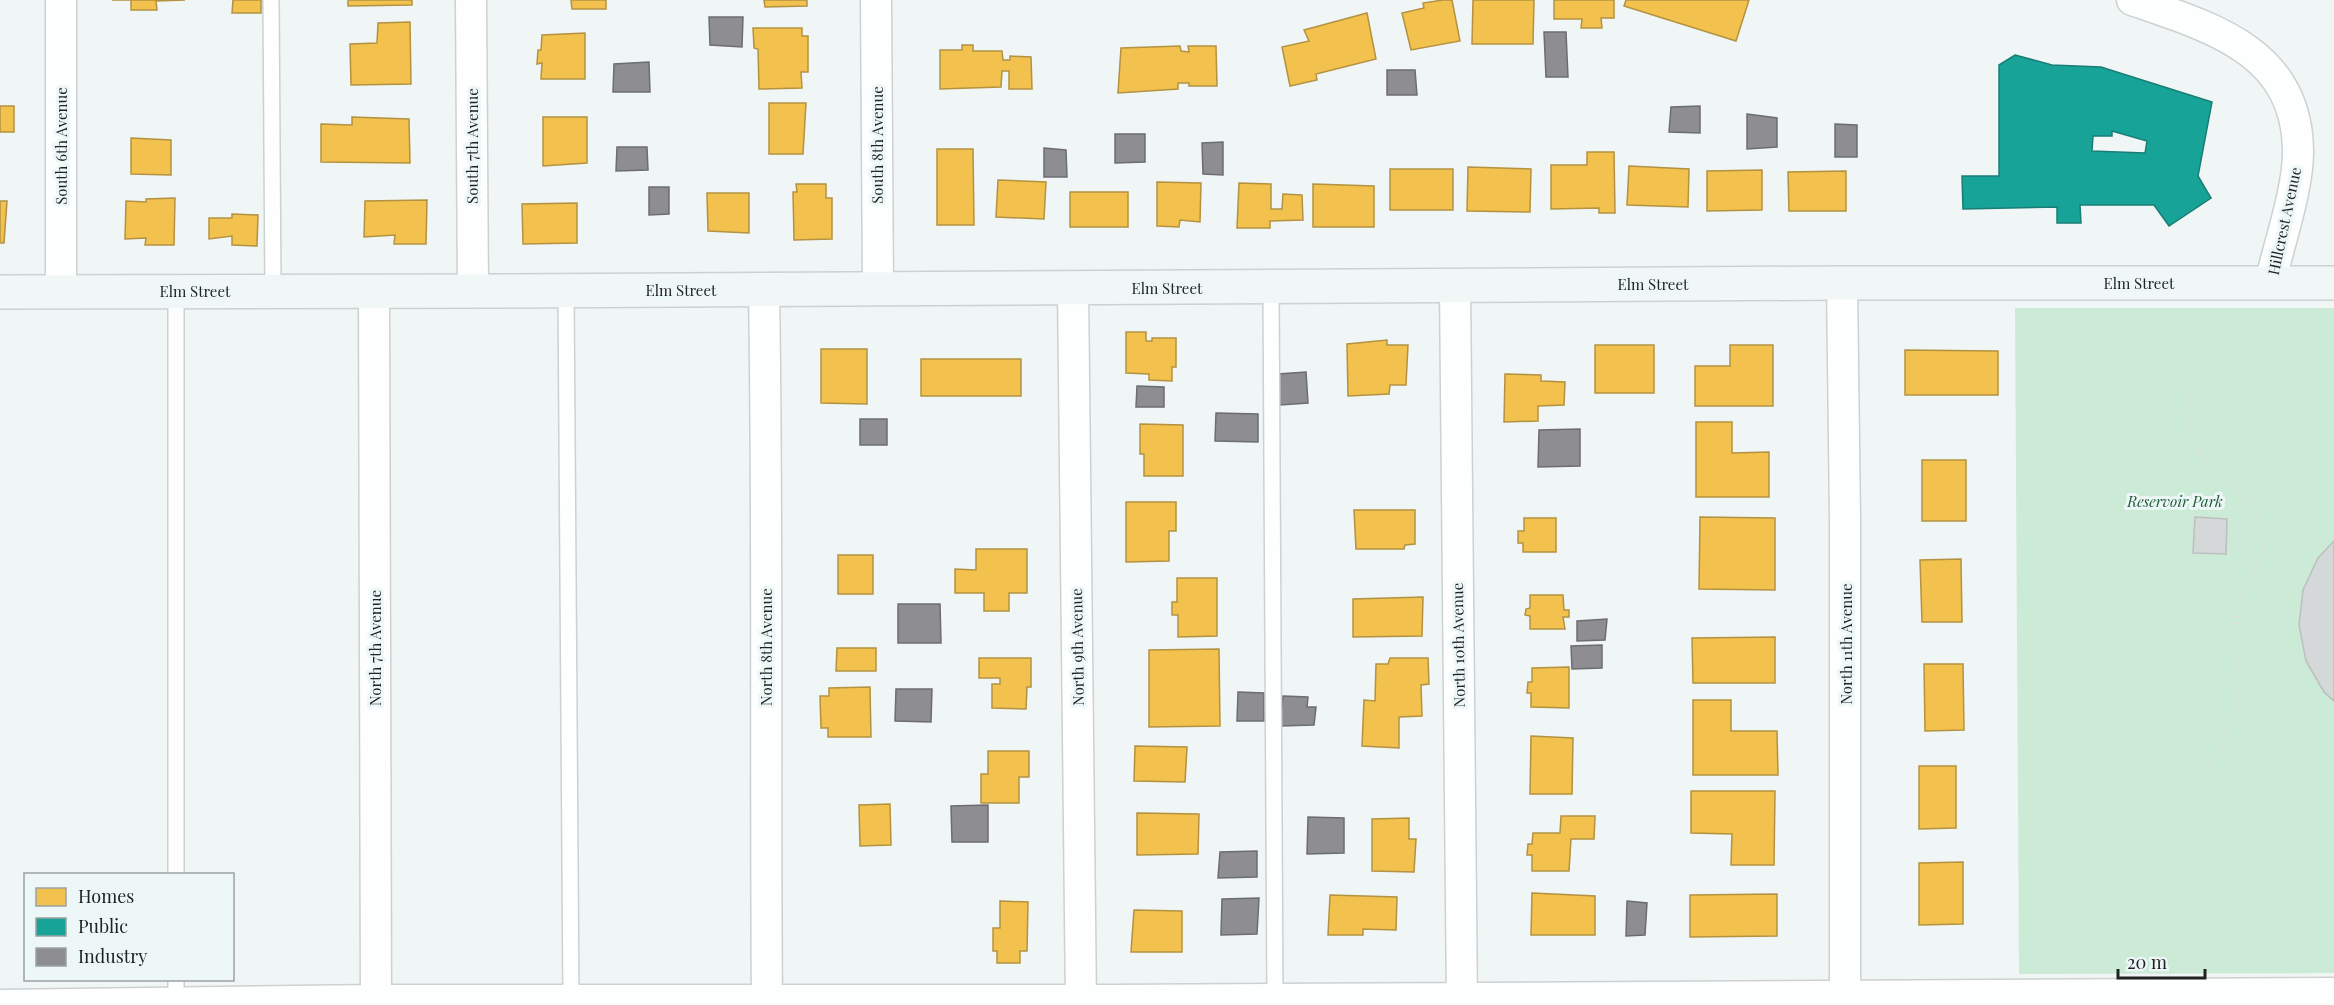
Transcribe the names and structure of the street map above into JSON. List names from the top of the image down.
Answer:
{
  "streets": {
    "street": [
      "South 8th Avenue",
      "South 6th Avenue",
      "South 7th Avenue",
      "Hillcrest Avenue",
      "Elm Street",
      "North 11th Avenue",
      "North 10th Avenue",
      "North 8th Avenue",
      "North 9th Avenue",
      "North 7th Avenue"
    ]
  },
  "crossings": [
    ["South 8th Avenue", "Elm Street"],
    ["South 6th Avenue", "Elm Street"],
    ["South 7th Avenue", "Elm Street"],
    ["Hillcrest Avenue", "Elm Street"],
    ["Elm Street", "North 11th Avenue"],
    ["Elm Street", "North 10th Avenue"],
    ["Elm Street", "North 8th Avenue"],
    ["Elm Street", "North 9th Avenue"],
    ["Elm Street", "North 7th Avenue"]
  ],
  "parks": ["Reservoir Park"],
  "legend": ["Homes", "Public", "Industry"],
  "scale_bar": "20 m"
}
